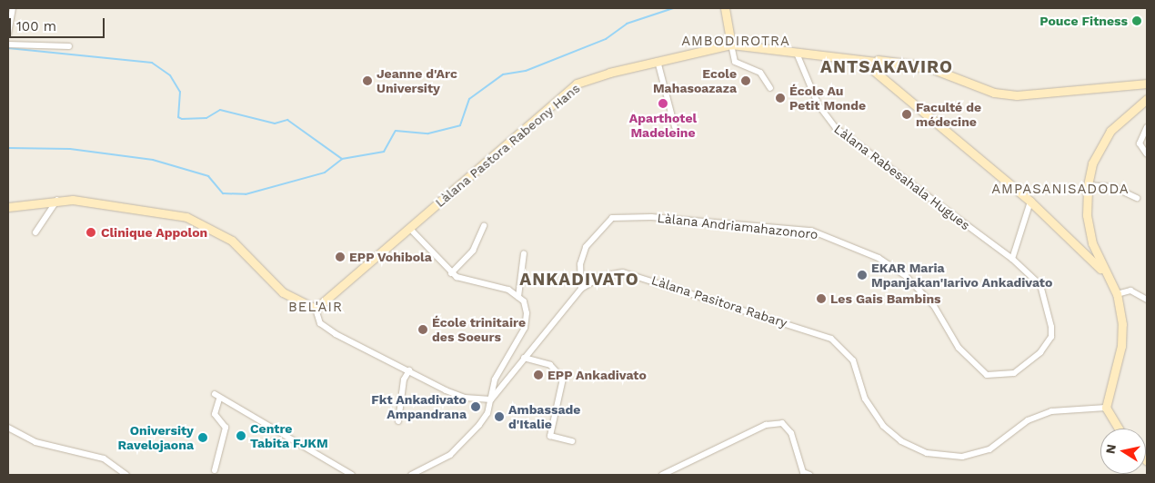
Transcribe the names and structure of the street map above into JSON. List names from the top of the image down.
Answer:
{
  "streets": {
    "main road": ["Làlana Pastora Rabeony Hans"],
    "street": ["Làlana Rabesahala Hugues", "Làlana Andriamahazonoro", "Làlana Pasitora Rabary"]
  },
  "crossings": [
    ["Làlana Rabesahala Hugues", "Làlana Andriamahazonoro"],
    ["Làlana Andriamahazonoro", "Làlana Pasitora Rabary"]
  ],
  "districts": [
    "AMBODIROTRA",
    "ANTSAKAVIRO",
    "AMPASANISADODA",
    "ANKADIVATO",
    "BEL'AIR"
  ],
  "places": [
    "Pouce Fitness",
    "Jeanne d'Arc University",
    "Ecole Mahasoazaza",
    "École Au Petit Monde",
    "Aparthotel Madeleine",
    "Faculté de médecine",
    "Clinique Appolon",
    "EPP Vohibola",
    "EKAR Maria Mpanjakan'Iarivo Ankadivato",
    "Les Gais Bambins",
    "École trinitaire des Soeurs",
    "EPP Ankadivato",
    "Fkt Ankadivato Ampandrana",
    "Ambassade d'Italie",
    "Centre Tabita FJKM",
    "Oniversity Ravelojaona"
  ],
  "scale_bar": "100 m",
  "north": "left"
}
